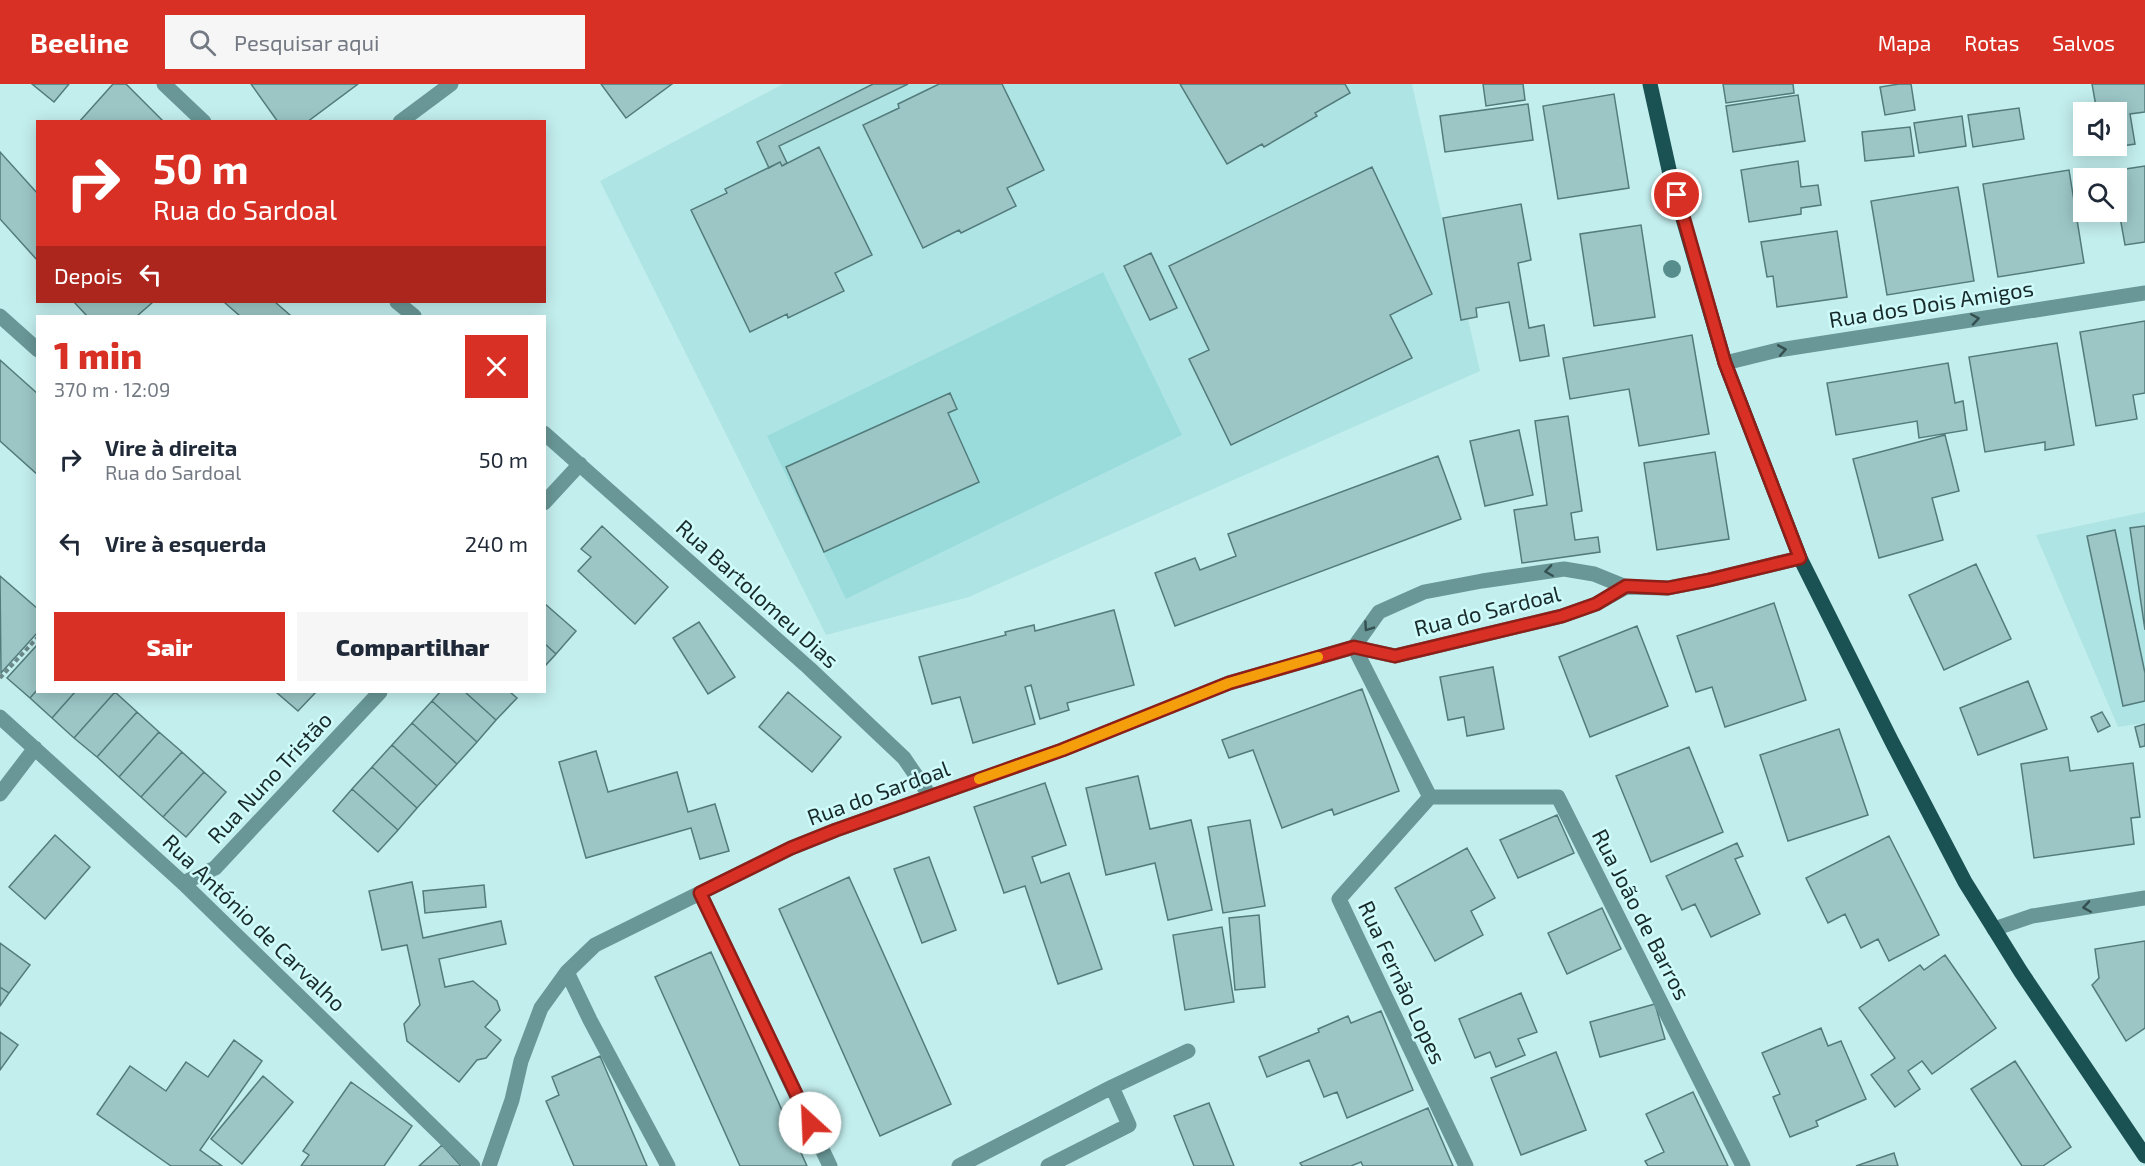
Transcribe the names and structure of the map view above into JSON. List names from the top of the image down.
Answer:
{
  "streets": {
    "street": [
      "Rua dos Dois Amigos",
      "Rua Bartolomeu Dias",
      "Rua do Sardoal",
      "Rua Nuno Tristão",
      "Rua João de Barros",
      "Rua António de Carvalho",
      "Rua Fernão Lopes"
    ]
  },
  "crossings": [
    ["Rua Bartolomeu Dias", "Rua do Sardoal"],
    ["Rua Nuno Tristão", "Rua António de Carvalho"],
    ["Rua João de Barros", "Rua Fernão Lopes"]
  ],
  "one_way": ["Rua dos Dois Amigos"],
  "page": {
    "header": "Beeline",
    "search": "Pesquisar aqui",
    "nav": ["Mapa", "Rotas", "Salvos"],
    "turn": ["50 m", "Rua do Sardoal"],
    "then": "Depois",
    "heading": ["1 min", "370 m · 12:09"],
    "list": [
      {
        "name": "Vire à direita",
        "note": "Rua do Sardoal",
        "value": "50 m"
      },
      {
        "name": "Vire à esquerda",
        "value": "240 m"
      }
    ],
    "buttons": ["Sair", "Compartilhar"]
  }
}
